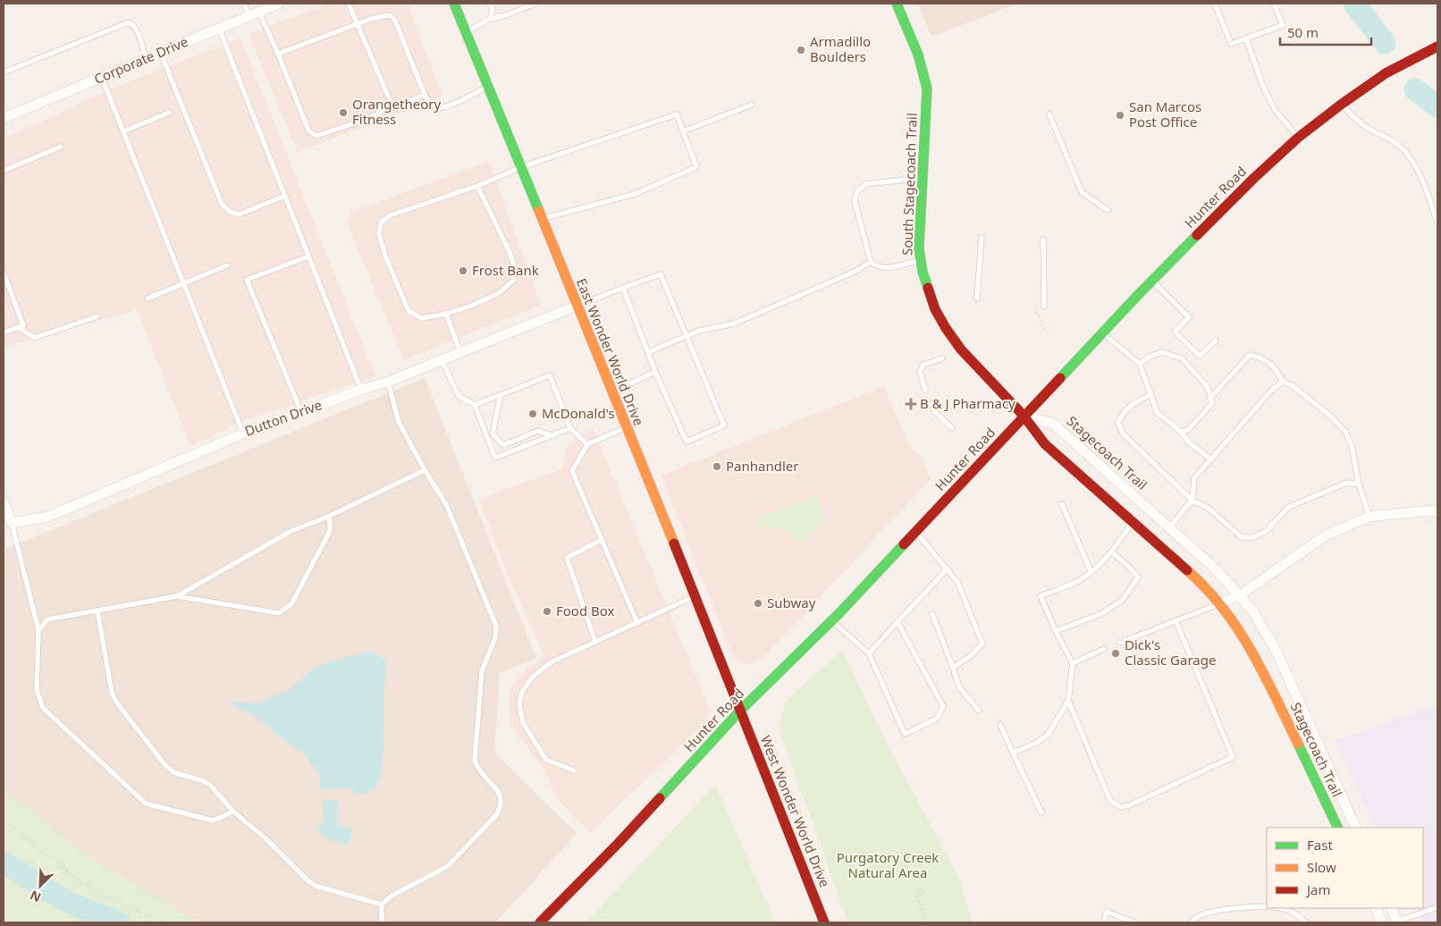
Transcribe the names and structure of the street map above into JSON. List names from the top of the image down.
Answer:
{
  "streets": {
    "main road": [
      "South Stagecoach Trail",
      "Hunter Road",
      "East Wonder World Drive",
      "Stagecoach Trail",
      "West Wonder World Drive"
    ],
    "street": ["Corporate Drive", "Dutton Drive"]
  },
  "crossings": [
    ["South Stagecoach Trail", "Hunter Road"],
    ["South Stagecoach Trail", "Stagecoach Trail"],
    ["Hunter Road", "East Wonder World Drive"],
    ["Hunter Road", "Stagecoach Trail"],
    ["Hunter Road", "West Wonder World Drive"],
    ["East Wonder World Drive", "Dutton Drive"],
    ["East Wonder World Drive", "West Wonder World Drive"]
  ],
  "parks": ["Purgatory Creek Natural Area"],
  "places": {
    "other": [
      "Armadillo Boulders",
      "Orangetheory Fitness",
      "San Marcos Post Office",
      "Frost Bank",
      "McDonald's",
      "Panhandler",
      "Subway",
      "Food Box",
      "Dick's Classic Garage"
    ],
    "health": ["B & J Pharmacy"]
  },
  "legend": ["Fast", "Slow", "Jam"],
  "scale_bar": "50 m",
  "north": "bottom left"
}
